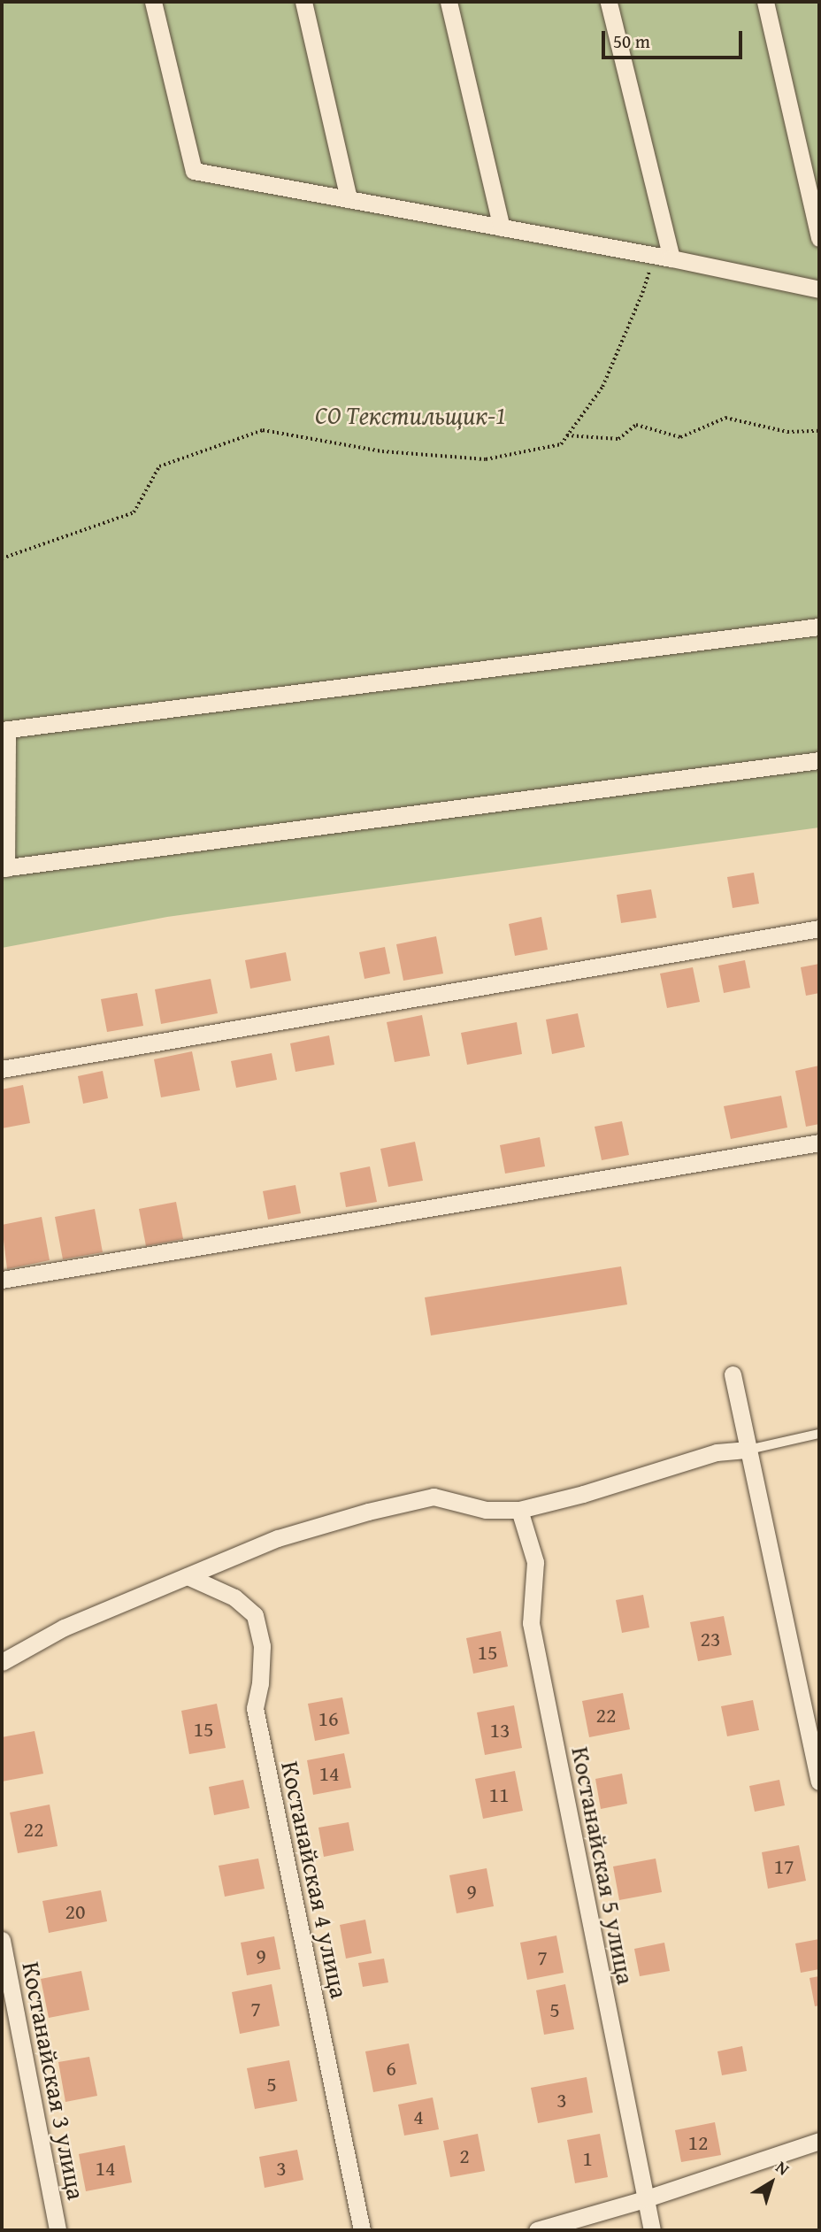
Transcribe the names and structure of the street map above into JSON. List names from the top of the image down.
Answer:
{
  "streets": {
    "street": ["Костанайская 5 улица", "Костанайская 4 улица", "Костанайская 3 улица"]
  },
  "parks": ["СО Текстильщик-1"],
  "house_numbers": [
    "23",
    "15",
    "22",
    "16",
    "15",
    "13",
    "14",
    "11",
    "22",
    "17",
    "9",
    "20",
    "9",
    "7",
    "7",
    "5",
    "6",
    "5",
    "3",
    "4",
    "12",
    "2",
    "1",
    "14",
    "3"
  ],
  "scale_bar": "50 m",
  "north": "top right"
}
